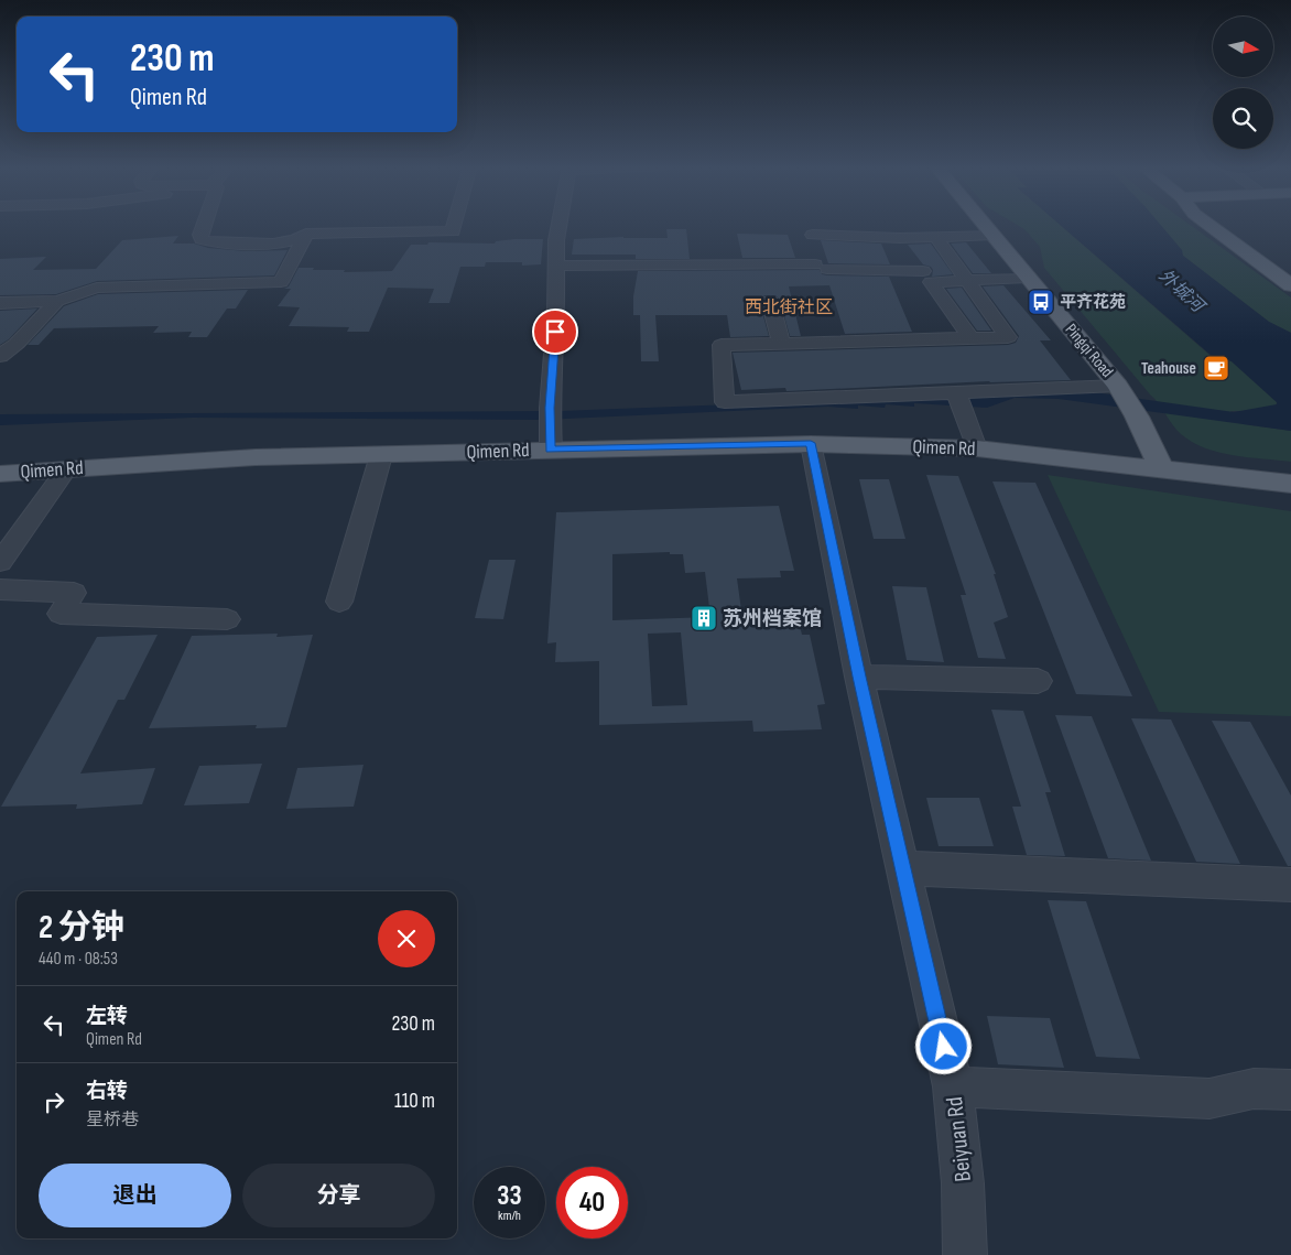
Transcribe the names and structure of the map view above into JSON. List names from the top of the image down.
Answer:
{
  "streets": {
    "main road": ["Pingqi Road", "Qimen Rd"],
    "street": ["Beiyuan Rd"]
  },
  "crossings": [
    ["Pingqi Road", "Qimen Rd"],
    ["Qimen Rd", "Beiyuan Rd"]
  ],
  "districts": ["西北街社区"],
  "water": ["外城河"],
  "places": {
    "bus stop": ["平齐花苑"],
    "cafe": ["Teahouse"],
    "building": ["苏州档案馆"]
  },
  "north": "right",
  "page": {
    "turn": ["230 m", "Qimen Rd"],
    "heading": ["2 分钟", "440 m · 08:53"],
    "list": [
      {
        "name": "左转",
        "note": "Qimen Rd",
        "value": "230 m"
      },
      {
        "name": "右转",
        "note": "星桥巷",
        "value": "110 m"
      }
    ],
    "buttons": ["退出", "分享"],
    "speed": "33 km/h",
    "limit": "40"
  }
}
